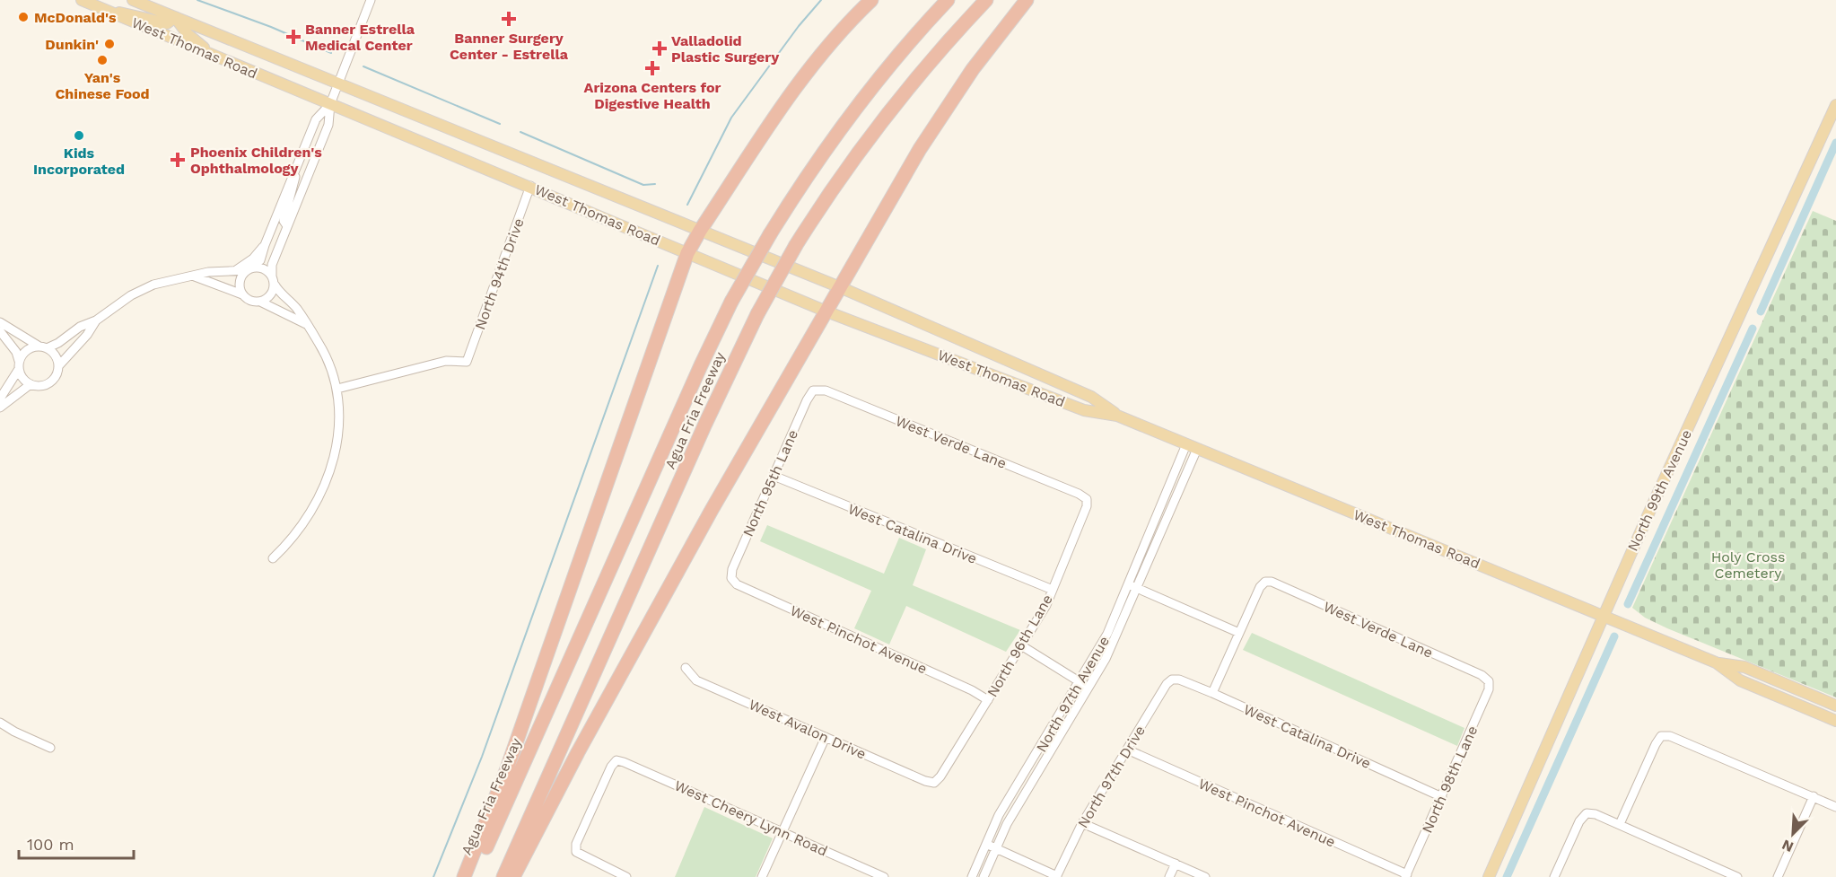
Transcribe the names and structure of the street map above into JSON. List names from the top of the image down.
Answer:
{
  "streets": {
    "highway": ["Agua Fria Freeway"],
    "main road": ["West Thomas Road", "North 99th Avenue"],
    "street": [
      "North 94th Drive",
      "West Verde Lane",
      "North 95th Lane",
      "West Catalina Drive",
      "West Pinchot Avenue",
      "North 96th Lane",
      "North 97th Avenue",
      "West Avalon Drive",
      "North 97th Drive",
      "North 98th Lane",
      "West Cheery Lynn Road"
    ]
  },
  "crossings": [
    ["West Thomas Road", "North 94th Drive"],
    ["West Thomas Road", "North 99th Avenue"],
    ["West Thomas Road", "North 97th Avenue"],
    ["West Verde Lane", "North 95th Lane"],
    ["West Verde Lane", "North 96th Lane"],
    ["West Verde Lane", "North 98th Lane"],
    ["North 95th Lane", "West Catalina Drive"],
    ["North 95th Lane", "West Pinchot Avenue"],
    ["West Catalina Drive", "North 96th Lane"],
    ["West Catalina Drive", "North 97th Drive"],
    ["West Catalina Drive", "North 98th Lane"],
    ["West Pinchot Avenue", "North 96th Lane"],
    ["West Pinchot Avenue", "North 97th Drive"],
    ["West Pinchot Avenue", "North 98th Lane"],
    ["North 96th Lane", "West Avalon Drive"]
  ],
  "parks": ["Holy Cross Cemetery"],
  "places": {
    "other": [
      "McDonald's",
      "Dunkin'",
      "Yan's Chinese Food",
      "Kids Incorporated"
    ],
    "health": [
      "Banner Surgery Center - Estrella",
      "Banner Estrella Medical Center",
      "Valladolid Plastic Surgery",
      "Arizona Centers for Digestive Health",
      "Phoenix Children's Ophthalmology"
    ]
  },
  "scale_bar": "100 m",
  "north": "bottom left"
}
